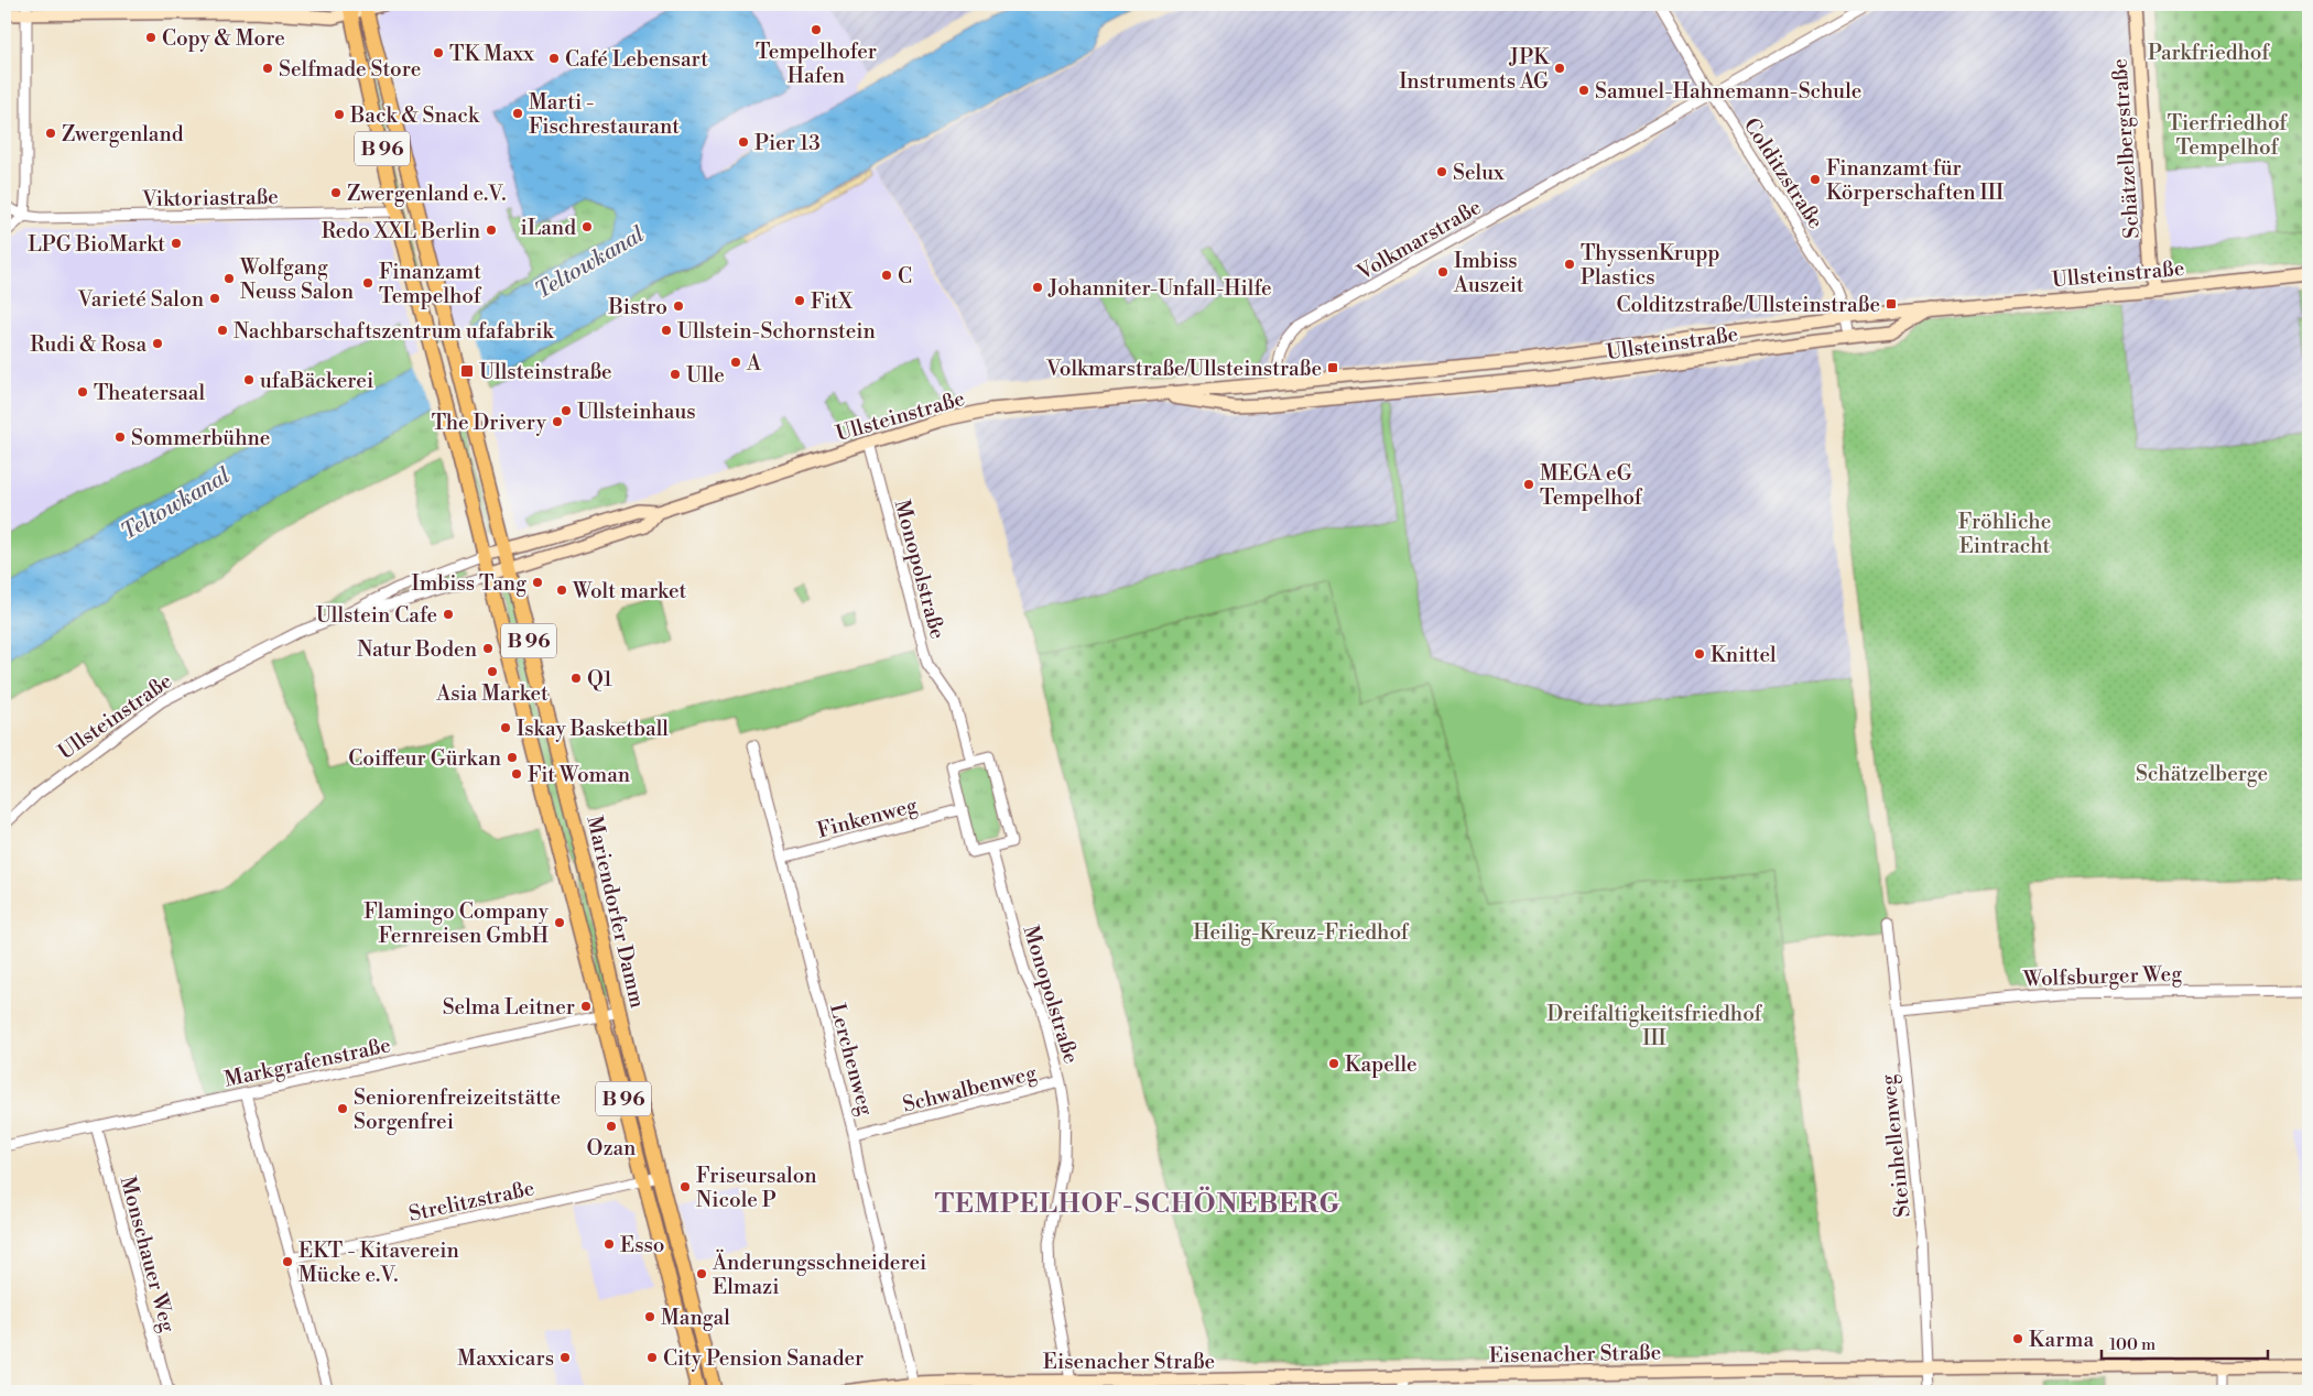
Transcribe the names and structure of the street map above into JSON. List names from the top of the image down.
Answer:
{
  "streets": {
    "main road": ["B 96", "Mariendorfer Damm"],
    "street": [
      "Schätzelbergstraße",
      "Colditzstraße",
      "Viktoriastraße",
      "Volkmarstraße",
      "Ullsteinstraße",
      "Monopolstraße",
      "Finkenweg",
      "Wolfsburger Weg",
      "Lerchenweg",
      "Markgrafenstraße",
      "Schwalbenweg",
      "Steinhellenweg",
      "Strelitzstraße",
      "Monschauer Weg",
      "Eisenacher Straße"
    ]
  },
  "crossings": [
    ["B 96", "Viktoriastraße"],
    ["B 96", "Mariendorfer Damm"],
    ["Schätzelbergstraße", "Ullsteinstraße"],
    ["Colditzstraße", "Volkmarstraße"],
    ["Colditzstraße", "Ullsteinstraße"],
    ["Viktoriastraße", "Mariendorfer Damm"],
    ["Volkmarstraße", "Ullsteinstraße"],
    ["Ullsteinstraße", "Monopolstraße"],
    ["Ullsteinstraße", "Mariendorfer Damm"],
    ["Monopolstraße", "Schwalbenweg"],
    ["Monopolstraße", "Eisenacher Straße"],
    ["Finkenweg", "Lerchenweg"],
    ["Mariendorfer Damm", "Markgrafenstraße"],
    ["Mariendorfer Damm", "Strelitzstraße"],
    ["Wolfsburger Weg", "Steinhellenweg"],
    ["Lerchenweg", "Schwalbenweg"],
    ["Lerchenweg", "Eisenacher Straße"],
    ["Markgrafenstraße", "Monschauer Weg"],
    ["Steinhellenweg", "Eisenacher Straße"]
  ],
  "districts": ["TEMPELHOF-SCHÖNEBERG"],
  "water": ["Teltowkanal"],
  "parks": [
    "Parkfriedhof",
    "Tierfriedhof Tempelhof",
    "Fröhliche Eintracht",
    "Schätzelberge",
    "Heilig-Kreuz-Friedhof",
    "Dreifaltigkeitsfriedhof III"
  ],
  "places": {
    "other": [
      "Tempelhofer Hafen",
      "Copy & More",
      "TK Maxx",
      "Café Lebensart",
      "Selfmade Store",
      "JPK Instruments AG",
      "Samuel-Hahnemann-Schule",
      "Marti - Fischrestaurant",
      "Back & Snack",
      "Zwergenland",
      "Pier 13",
      "Selux",
      "Finanzamt für Körperschaften III",
      "Zwergenland e.V.",
      "iLand",
      "Redo XXL Berlin",
      "LPG BioMarkt",
      "ThyssenKrupp Plastics",
      "Imbiss Auszeit",
      "C",
      "Wolfgang Neuss Salon",
      "Finanzamt Tempelhof",
      "Johanniter-Unfall-Hilfe",
      "Varieté Salon",
      "FitX",
      "Bistro",
      "Nachbarschaftszentrum ufafabrik",
      "Ullstein-Schornstein",
      "Rudi & Rosa",
      "A",
      "Ulle",
      "ufaBäckerei",
      "Theatersaal",
      "Ullsteinhaus",
      "The Drivery",
      "Sommerbühne",
      "MEGA eG Tempelhof",
      "Imbiss Tang",
      "Wolt market",
      "Ullstein Cafe",
      "Natur Boden",
      "Knittel",
      "Asia Market",
      "Q1",
      "Iskay Basketball",
      "Coiffeur Gürkan",
      "Fit Woman",
      "Flamingo Company Fernreisen GmbH",
      "Selma Leitner",
      "Kapelle",
      "Seniorenfreizeitstätte Sorgenfrei",
      "Ozan",
      "Friseursalon Nicole P",
      "Esso",
      "EKT - Kitaverein Mücke e.V.",
      "Änderungsschneiderei Elmazi",
      "Mangal",
      "Karma",
      "Maxxicars",
      "City Pension Sanader"
    ],
    "transit": ["Colditzstraße/Ullsteinstraße", "Volkmarstraße/Ullsteinstraße", "Ullsteinstraße"]
  },
  "scale_bar": "100 m"
}
